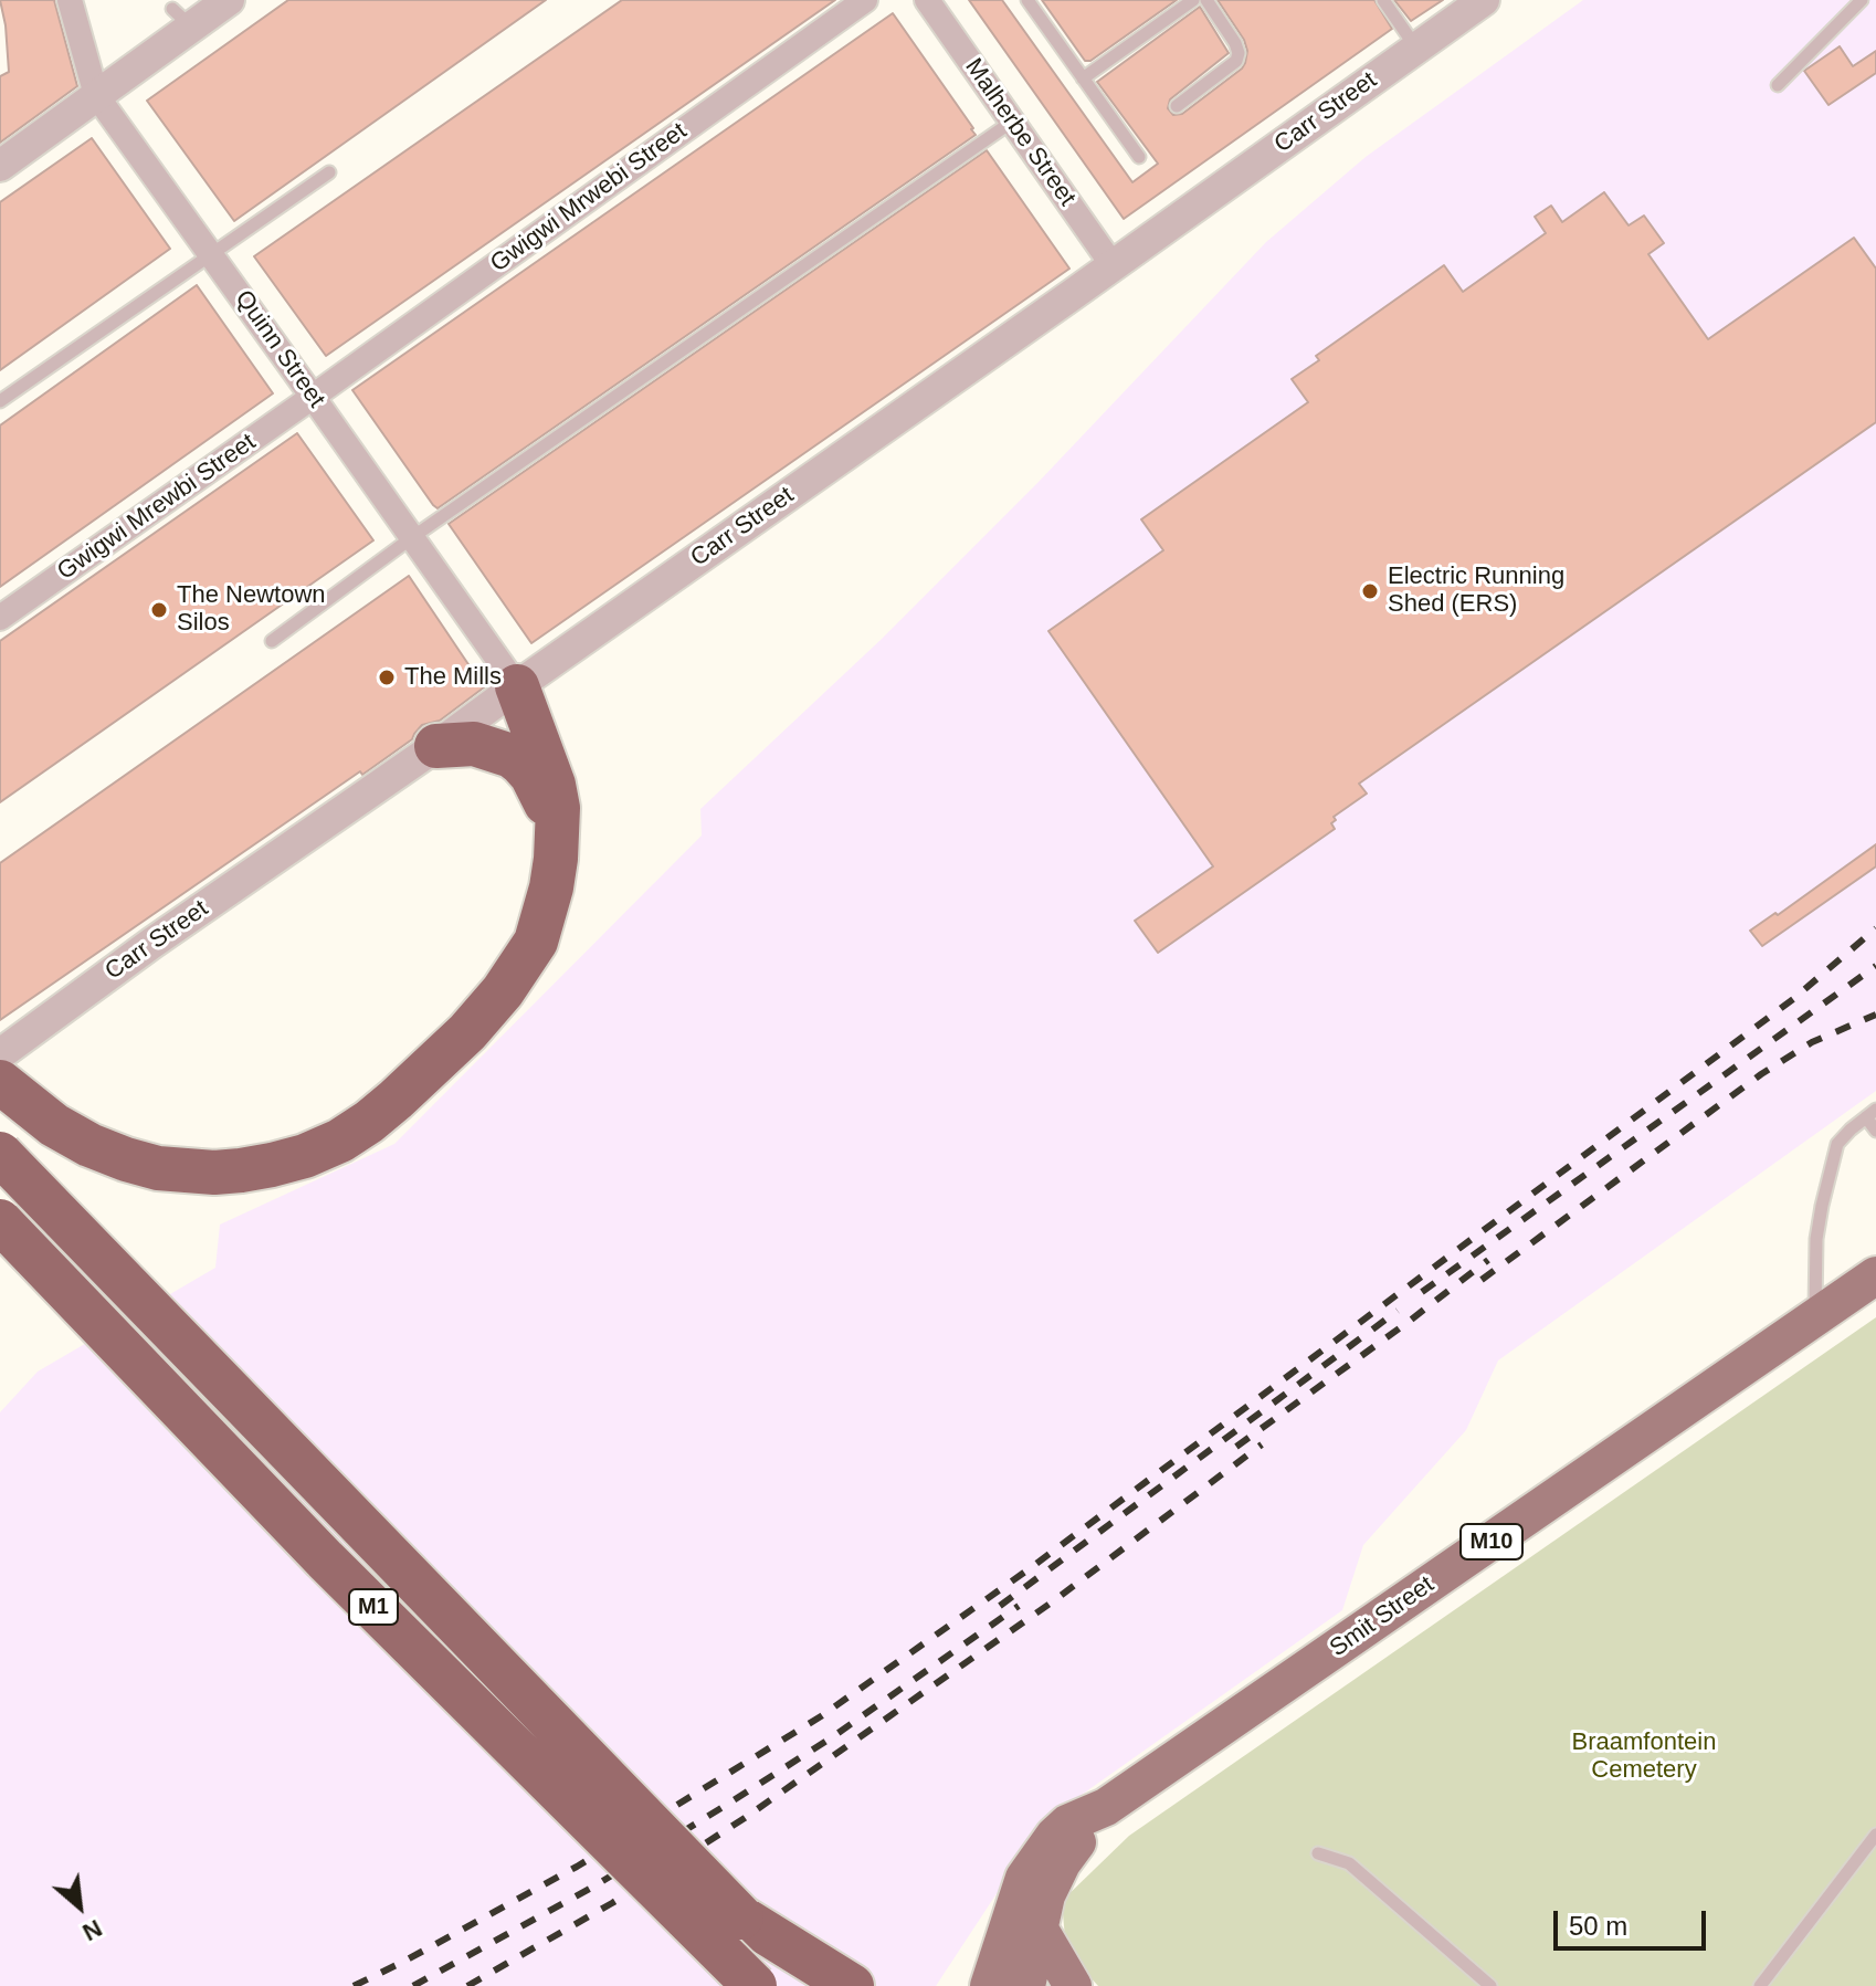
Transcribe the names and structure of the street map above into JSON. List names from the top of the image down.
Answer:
{
  "streets": {
    "highway": ["M1"],
    "main road": ["M10", "Smit Street"],
    "street": [
      "Carr Street",
      "Malherbe Street",
      "Gwigwi Mrwebi Street",
      "Quinn Street",
      "Gwigwi Mrewbi Street"
    ]
  },
  "crossings": [
    ["Carr Street", "Malherbe Street"],
    ["Carr Street", "Quinn Street"],
    ["Gwigwi Mrwebi Street", "Quinn Street"],
    ["Gwigwi Mrwebi Street", "Gwigwi Mrewbi Street"],
    ["Quinn Street", "Gwigwi Mrewbi Street"]
  ],
  "parks": ["Braamfontein Cemetery"],
  "places": ["Electric Running Shed (ERS)", "The Newtown Silos", "The Mills"],
  "scale_bar": "50 m",
  "north": "bottom right"
}
